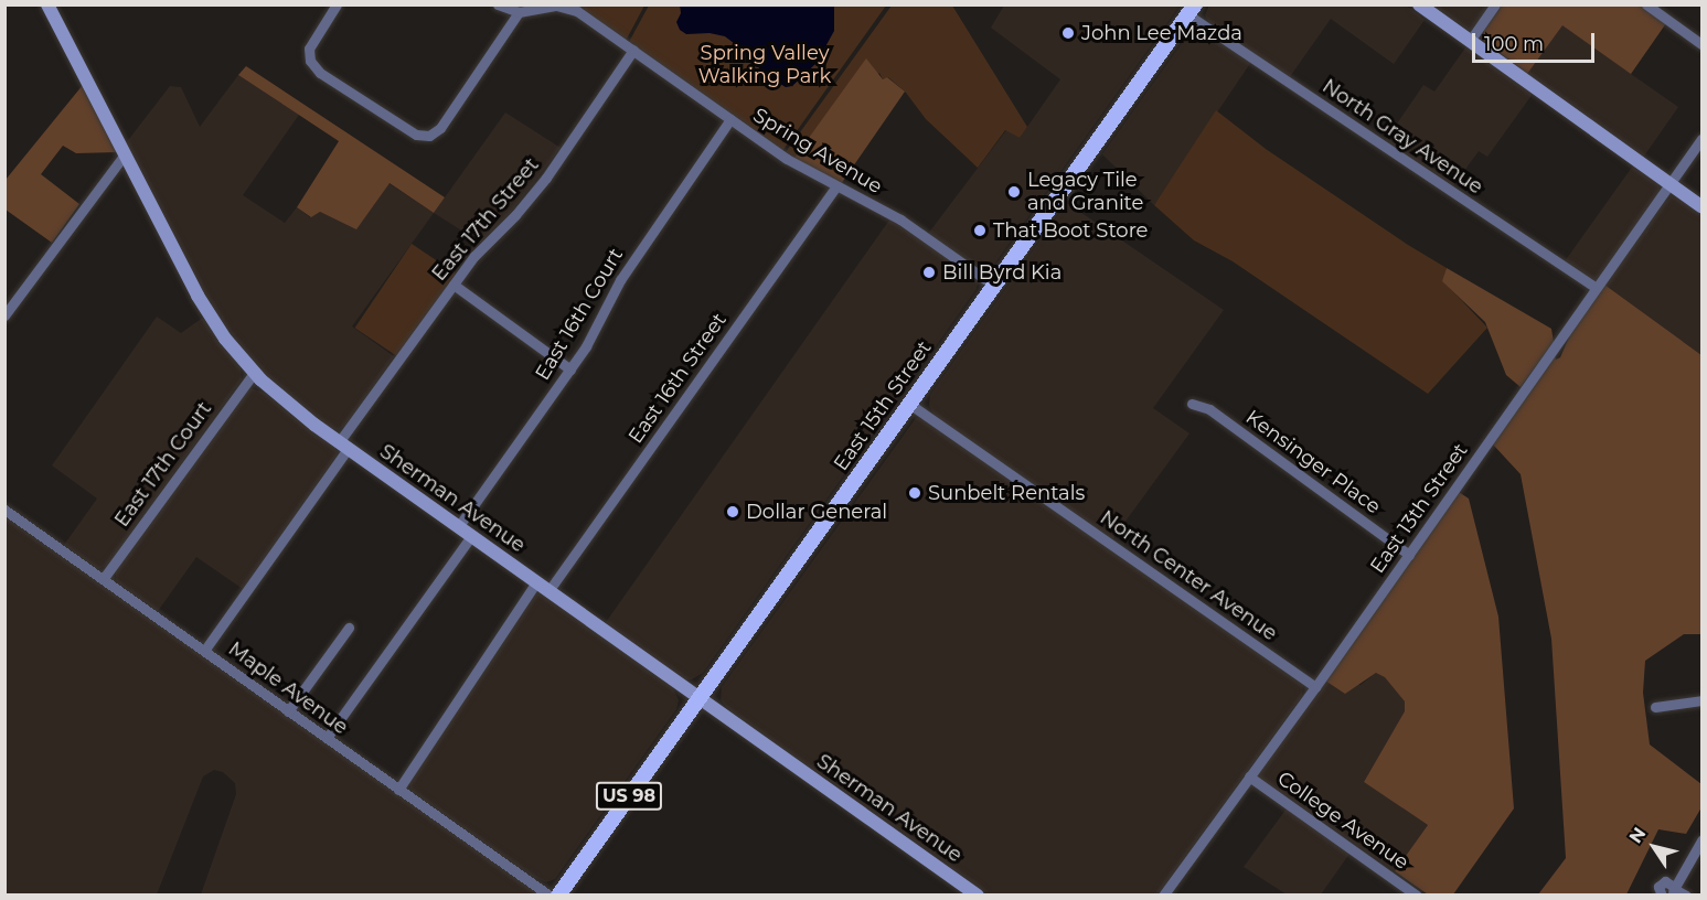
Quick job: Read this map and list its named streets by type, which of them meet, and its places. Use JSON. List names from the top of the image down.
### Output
{
  "streets": {
    "main road": ["East 15th Street", "US 98"],
    "street": [
      "North Gray Avenue",
      "Spring Avenue",
      "East 17th Street",
      "East 16th Court",
      "East 16th Street",
      "Kensinger Place",
      "East 17th Court",
      "Sherman Avenue",
      "East 13th Street",
      "North Center Avenue",
      "Maple Avenue",
      "College Avenue"
    ]
  },
  "crossings": [
    ["North Gray Avenue", "East 15th Street"],
    ["North Gray Avenue", "East 13th Street"],
    ["Spring Avenue", "East 17th Street"],
    ["Spring Avenue", "East 16th Court"],
    ["Spring Avenue", "East 16th Street"],
    ["Spring Avenue", "East 15th Street"],
    ["East 17th Street", "Sherman Avenue"],
    ["East 17th Street", "Maple Avenue"],
    ["East 16th Court", "Sherman Avenue"],
    ["East 16th Street", "Sherman Avenue"],
    ["East 15th Street", "Sherman Avenue"],
    ["East 15th Street", "North Center Avenue"],
    ["Kensinger Place", "East 13th Street"],
    ["East 17th Court", "Sherman Avenue"],
    ["East 17th Court", "Maple Avenue"],
    ["East 13th Street", "North Center Avenue"],
    ["East 13th Street", "College Avenue"]
  ],
  "parks": ["Spring Valley Walking Park"],
  "places": [
    "John Lee Mazda",
    "Legacy Tile and Granite",
    "That Boot Store",
    "Bill Byrd Kia",
    "Sunbelt Rentals",
    "Dollar General"
  ],
  "scale_bar": "100 m",
  "north": "top left"
}
